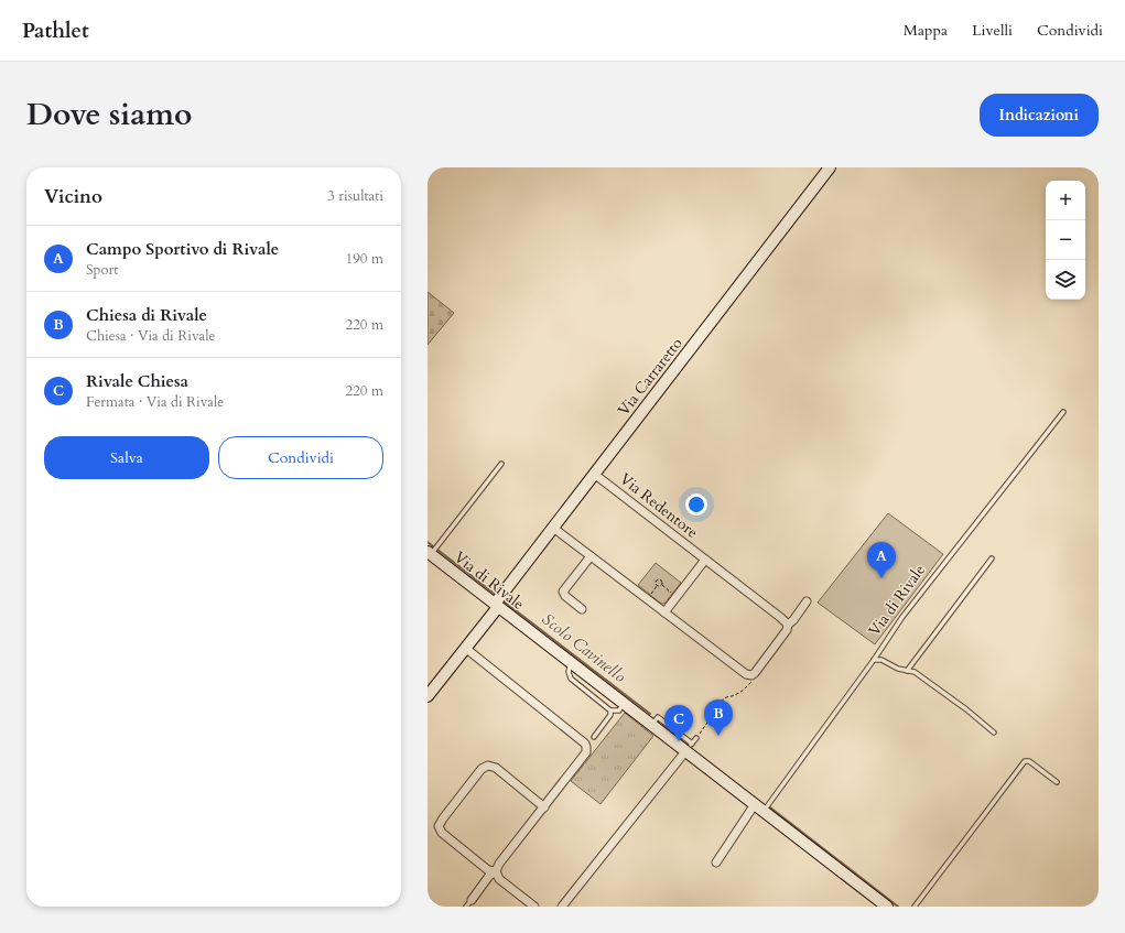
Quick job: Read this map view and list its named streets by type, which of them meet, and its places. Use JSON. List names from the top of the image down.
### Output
{
  "streets": {
    "street": ["Via Carraretto", "Via Redentore", "Via di Rivale"]
  },
  "crossings": [
    ["Via Carraretto", "Via Redentore"],
    ["Via Carraretto", "Via di Rivale"]
  ],
  "water": ["Scolo Cavinello"],
  "page": {
    "header": "Pathlet",
    "nav": ["Mappa", "Livelli", "Condividi"],
    "title": "Dove siamo",
    "buttons": [
      "Indicazioni",
      ["Salva", "Condividi"]
    ],
    "heading": ["Vicino", "3 risultati"],
    "map_buttons": ["+", "−"],
    "list": [
      {
        "mark": "A",
        "name": "Campo Sportivo di Rivale",
        "note": "Sport",
        "value": "190 m"
      },
      {
        "mark": "B",
        "name": "Chiesa di Rivale",
        "note": "Chiesa · Via di Rivale",
        "value": "220 m"
      },
      {
        "mark": "C",
        "name": "Rivale Chiesa",
        "note": "Fermata · Via di Rivale",
        "value": "220 m"
      }
    ],
    "pins": ["A", "B", "C"]
  }
}
